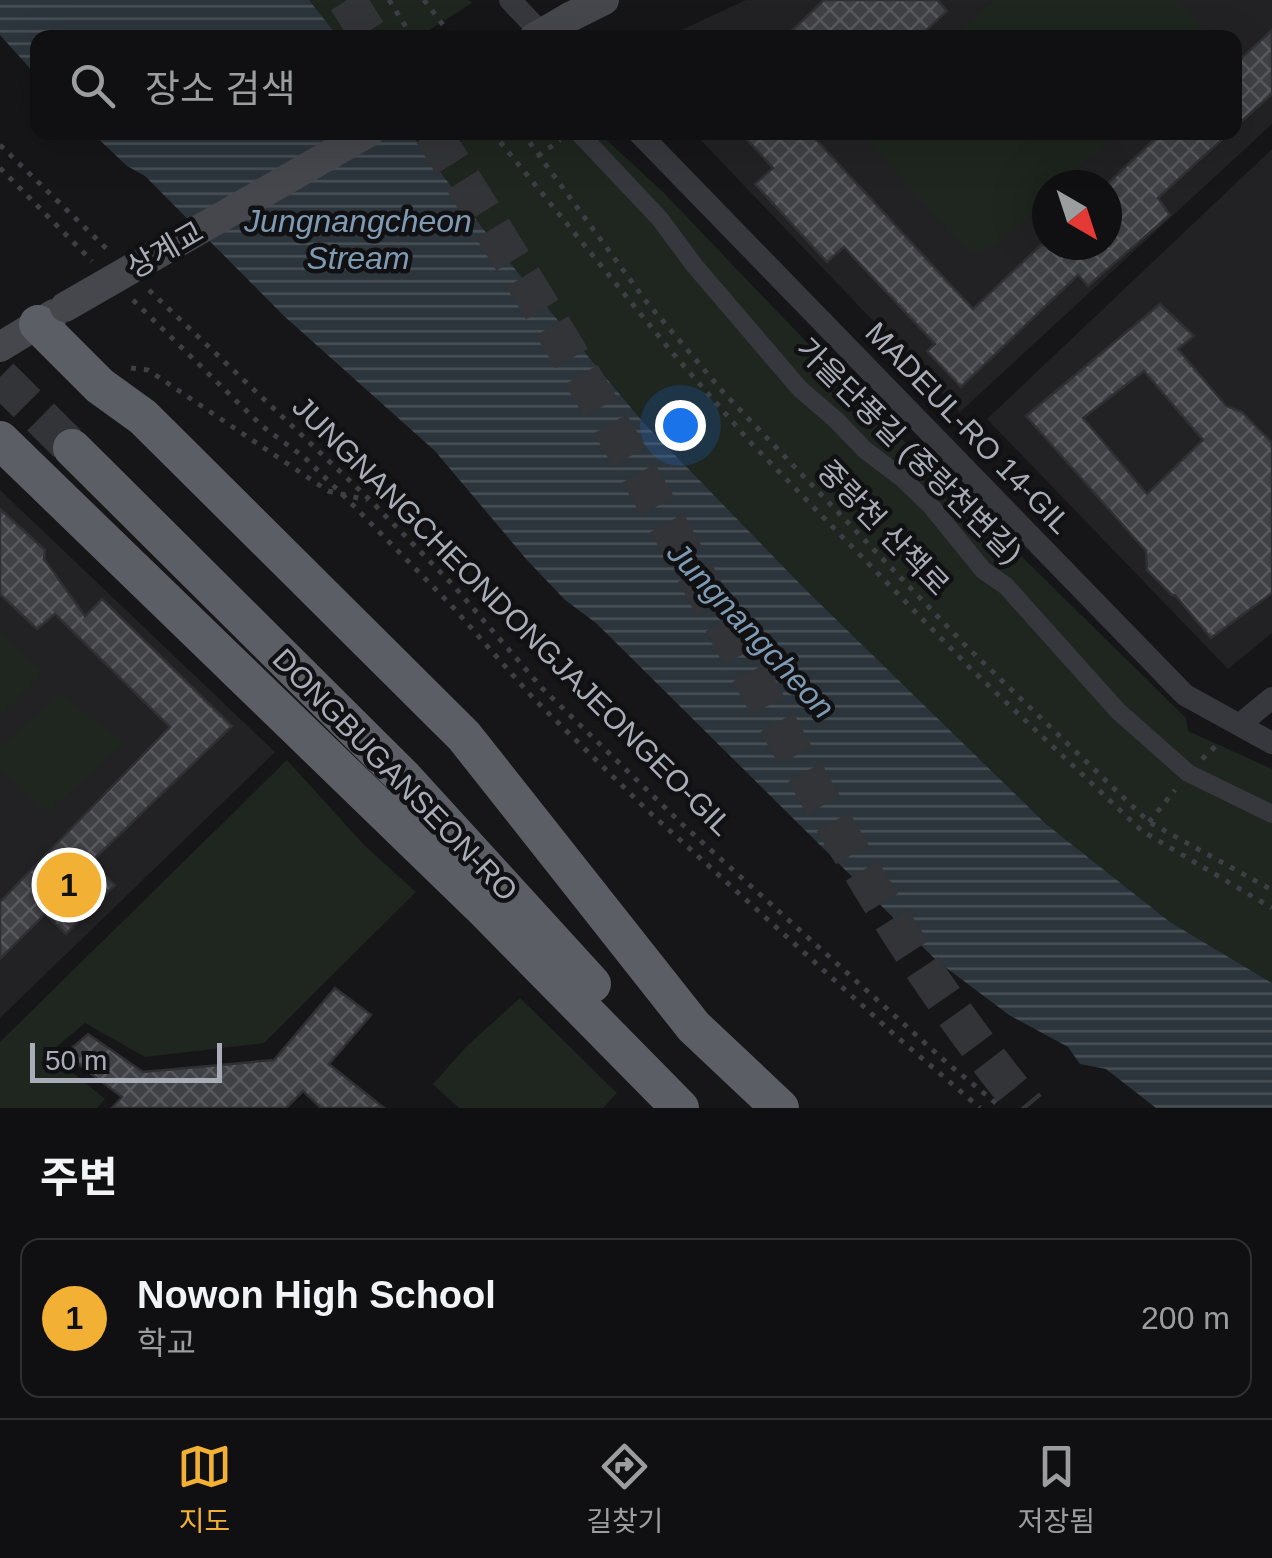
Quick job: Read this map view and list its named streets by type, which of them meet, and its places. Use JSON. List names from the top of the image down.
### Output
{
  "streets": {
    "highway": ["DONGBUGANSEON-RO"],
    "main road": ["상계교"],
    "street": ["MADEUL-RO 14-GIL", "가을단풍길 (중랑천변길)"],
    "path": ["중랑천 산책로", "JUNGNANGCHEONDONGJAJEONGEO-GIL"]
  },
  "water": ["Jungnangcheon Stream", "Jungnangcheon"],
  "scale_bar": "50 m",
  "north": "bottom right",
  "page": {
    "search": "장소 검색",
    "pins": "1",
    "scale": "50 m",
    "heading": "주변",
    "list": [
      {
        "mark": "1",
        "name": "Nowon High School",
        "note": "학교",
        "value": "200 m"
      }
    ],
    "nav": ["지도", "길찾기", "저장됨"]
  }
}
